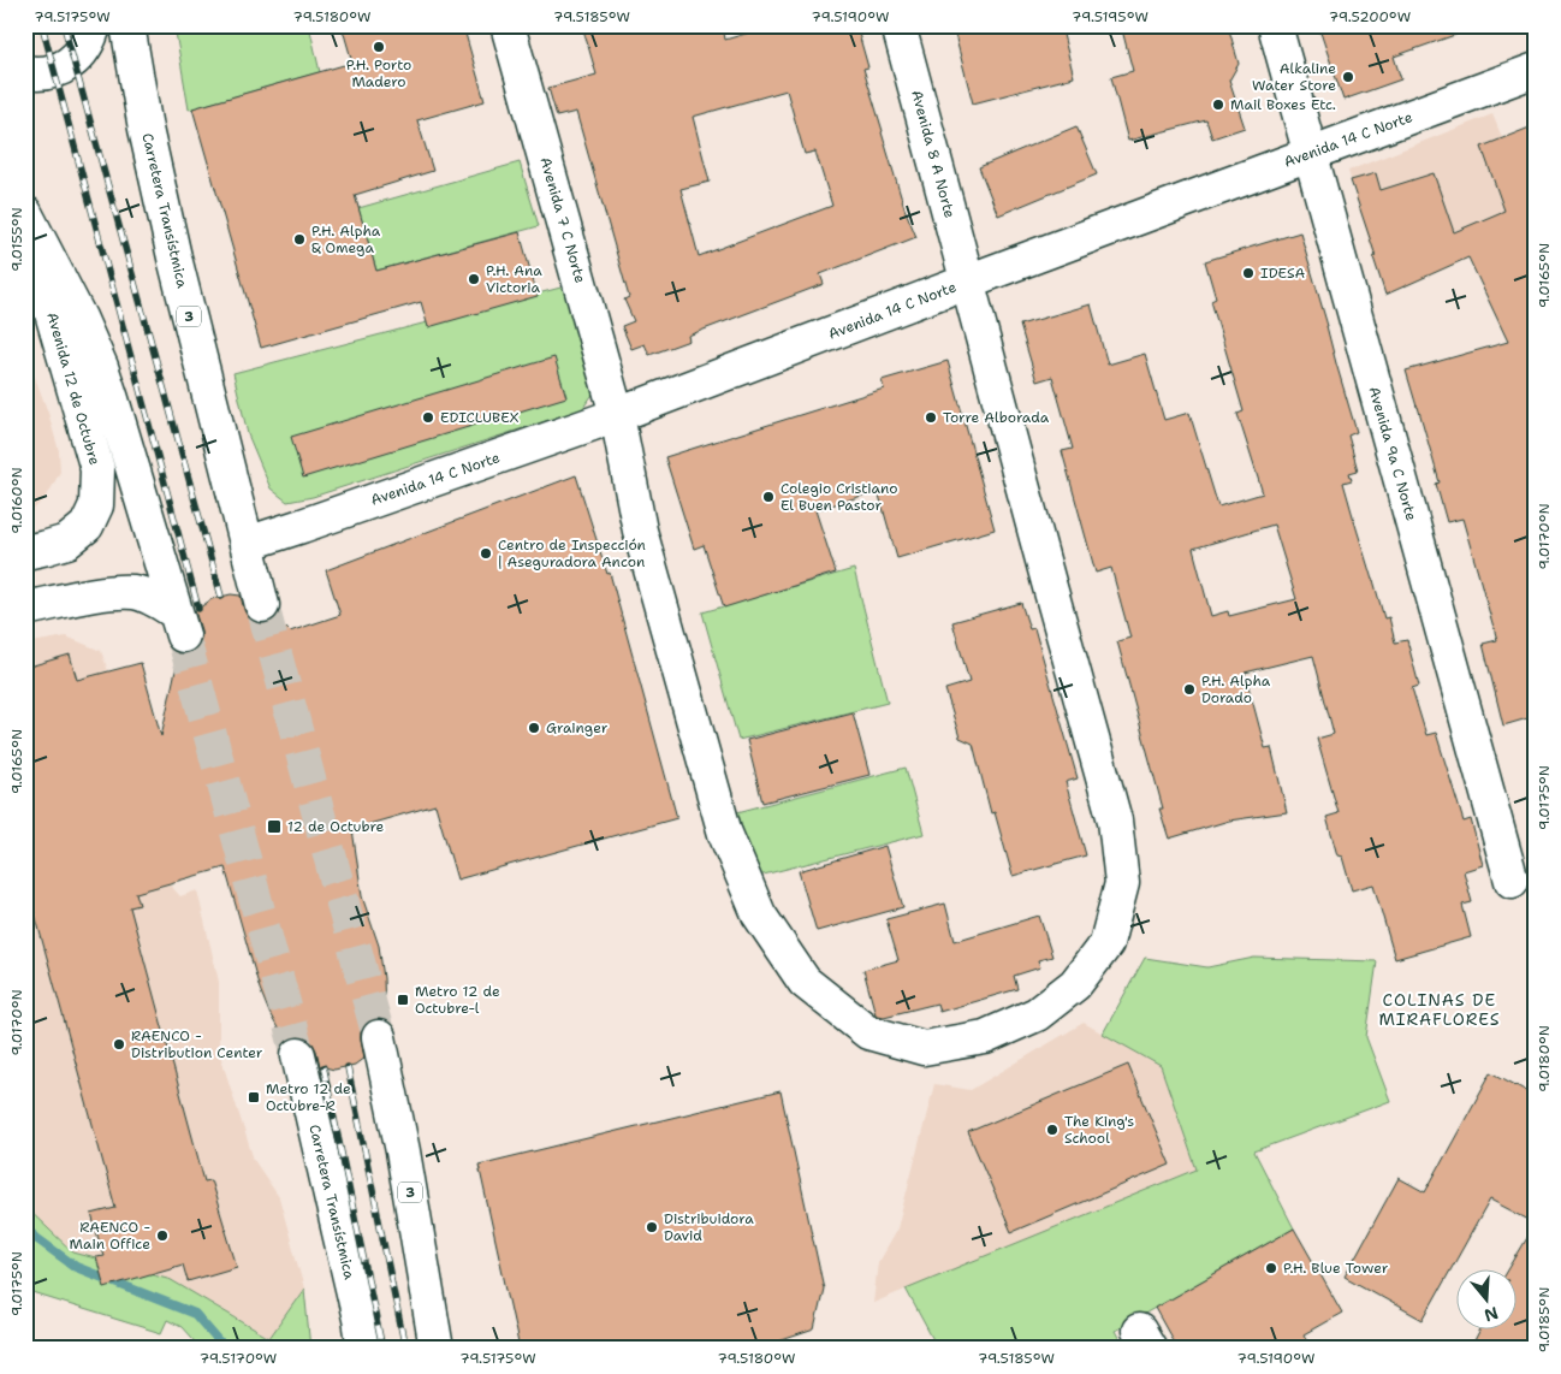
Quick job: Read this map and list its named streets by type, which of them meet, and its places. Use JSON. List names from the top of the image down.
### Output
{
  "streets": {
    "street": [
      "Avenida 14 C Norte",
      "Avenida 8 A Norte",
      "Carretera Transístmica",
      "Avenida 7 C Norte",
      "3",
      "Avenida 12 de Octubre",
      "Avenida 9a C Norte"
    ]
  },
  "crossings": [
    ["Avenida 14 C Norte", "Avenida 8 A Norte"],
    ["Avenida 14 C Norte", "Carretera Transístmica"],
    ["Avenida 14 C Norte", "Avenida 7 C Norte"],
    ["Avenida 14 C Norte", "Avenida 9a C Norte"],
    ["Avenida 8 A Norte", "Avenida 7 C Norte"]
  ],
  "districts": ["COLINAS DE MIRAFLORES"],
  "places": {
    "other": [
      "P.H. Porto Madero",
      "Alkaline Water Store",
      "Mail Boxes Etc.",
      "P.H. Alpha & Omega",
      "IDESA",
      "P.H. Ana Victoria",
      "EDICLUBEX",
      "Torre Alborada",
      "Colegio Cristiano El Buen Pastor",
      "Centro de Inspección | Aseguradora Ancon",
      "P.H. Alpha Dorado",
      "Grainger",
      "RAENCO - Distribution Center",
      "The King's School",
      "Distribuidora David",
      "RAENCO - Main Office",
      "P.H. Blue Tower"
    ],
    "transit": ["12 de Octubre", "Metro 12 de Octubre-l", "Metro 12 de Octubre-R"]
  },
  "north": "bottom",
  "coordinates": [
    "79.5175°W",
    "79.5180°W",
    "79.5185°W",
    "79.5190°W",
    "79.5195°W",
    "79.5200°W",
    "9.0155°N",
    "9.0165°N",
    "9.0160°N",
    "9.0170°N",
    "9.0175°N",
    "9.0180°N",
    "9.0185°N",
    "79.5170°W"
  ]
}
